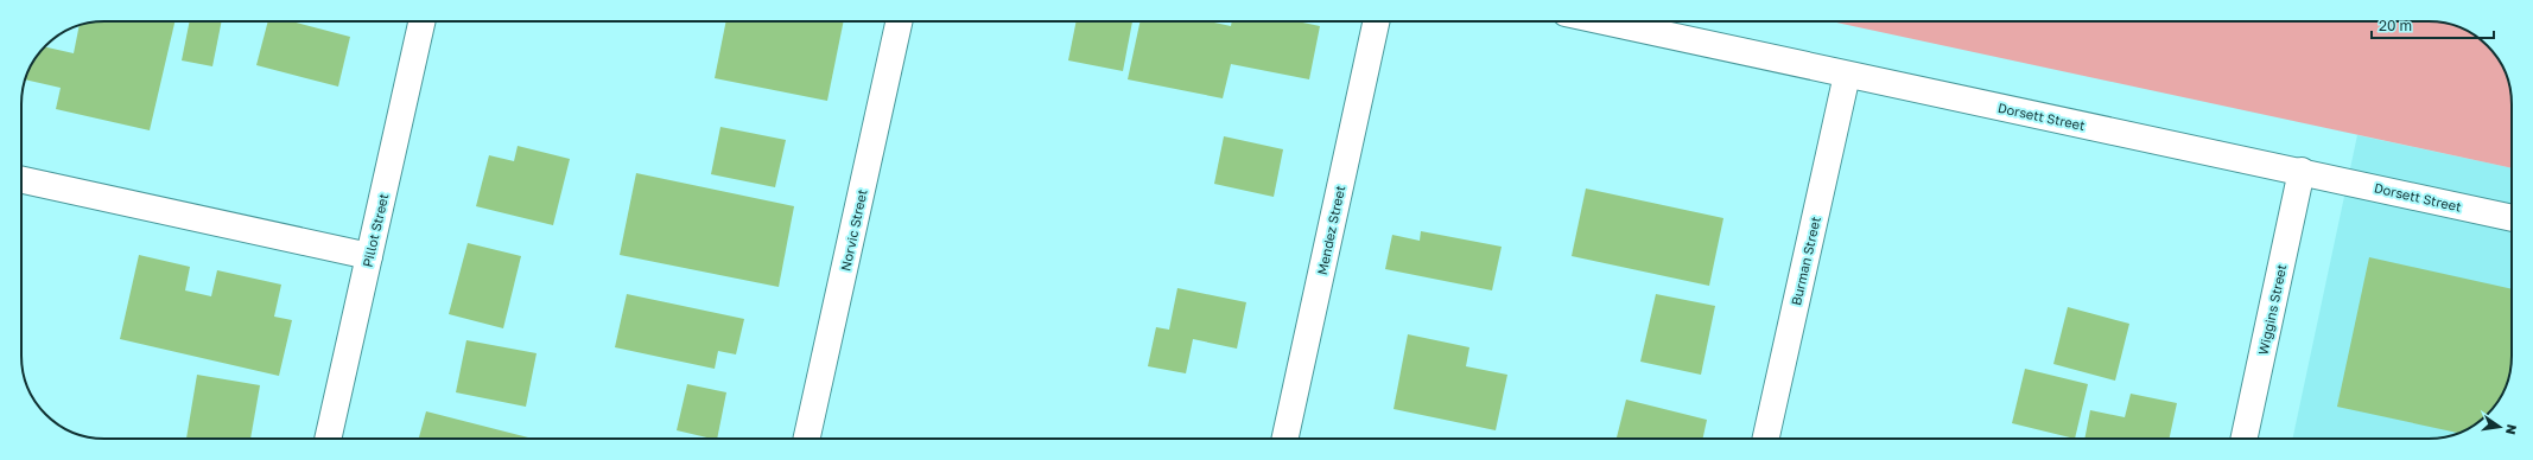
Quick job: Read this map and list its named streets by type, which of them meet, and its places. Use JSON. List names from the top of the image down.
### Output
{
  "streets": {
    "street": [
      "Dorsett Street",
      "Pillot Street",
      "Norvic Street",
      "Mendez Street",
      "Burman Street",
      "Wiggins Street"
    ]
  },
  "crossings": [
    ["Dorsett Street", "Burman Street"],
    ["Dorsett Street", "Wiggins Street"]
  ],
  "scale_bar": "20 m",
  "north": "right"
}
